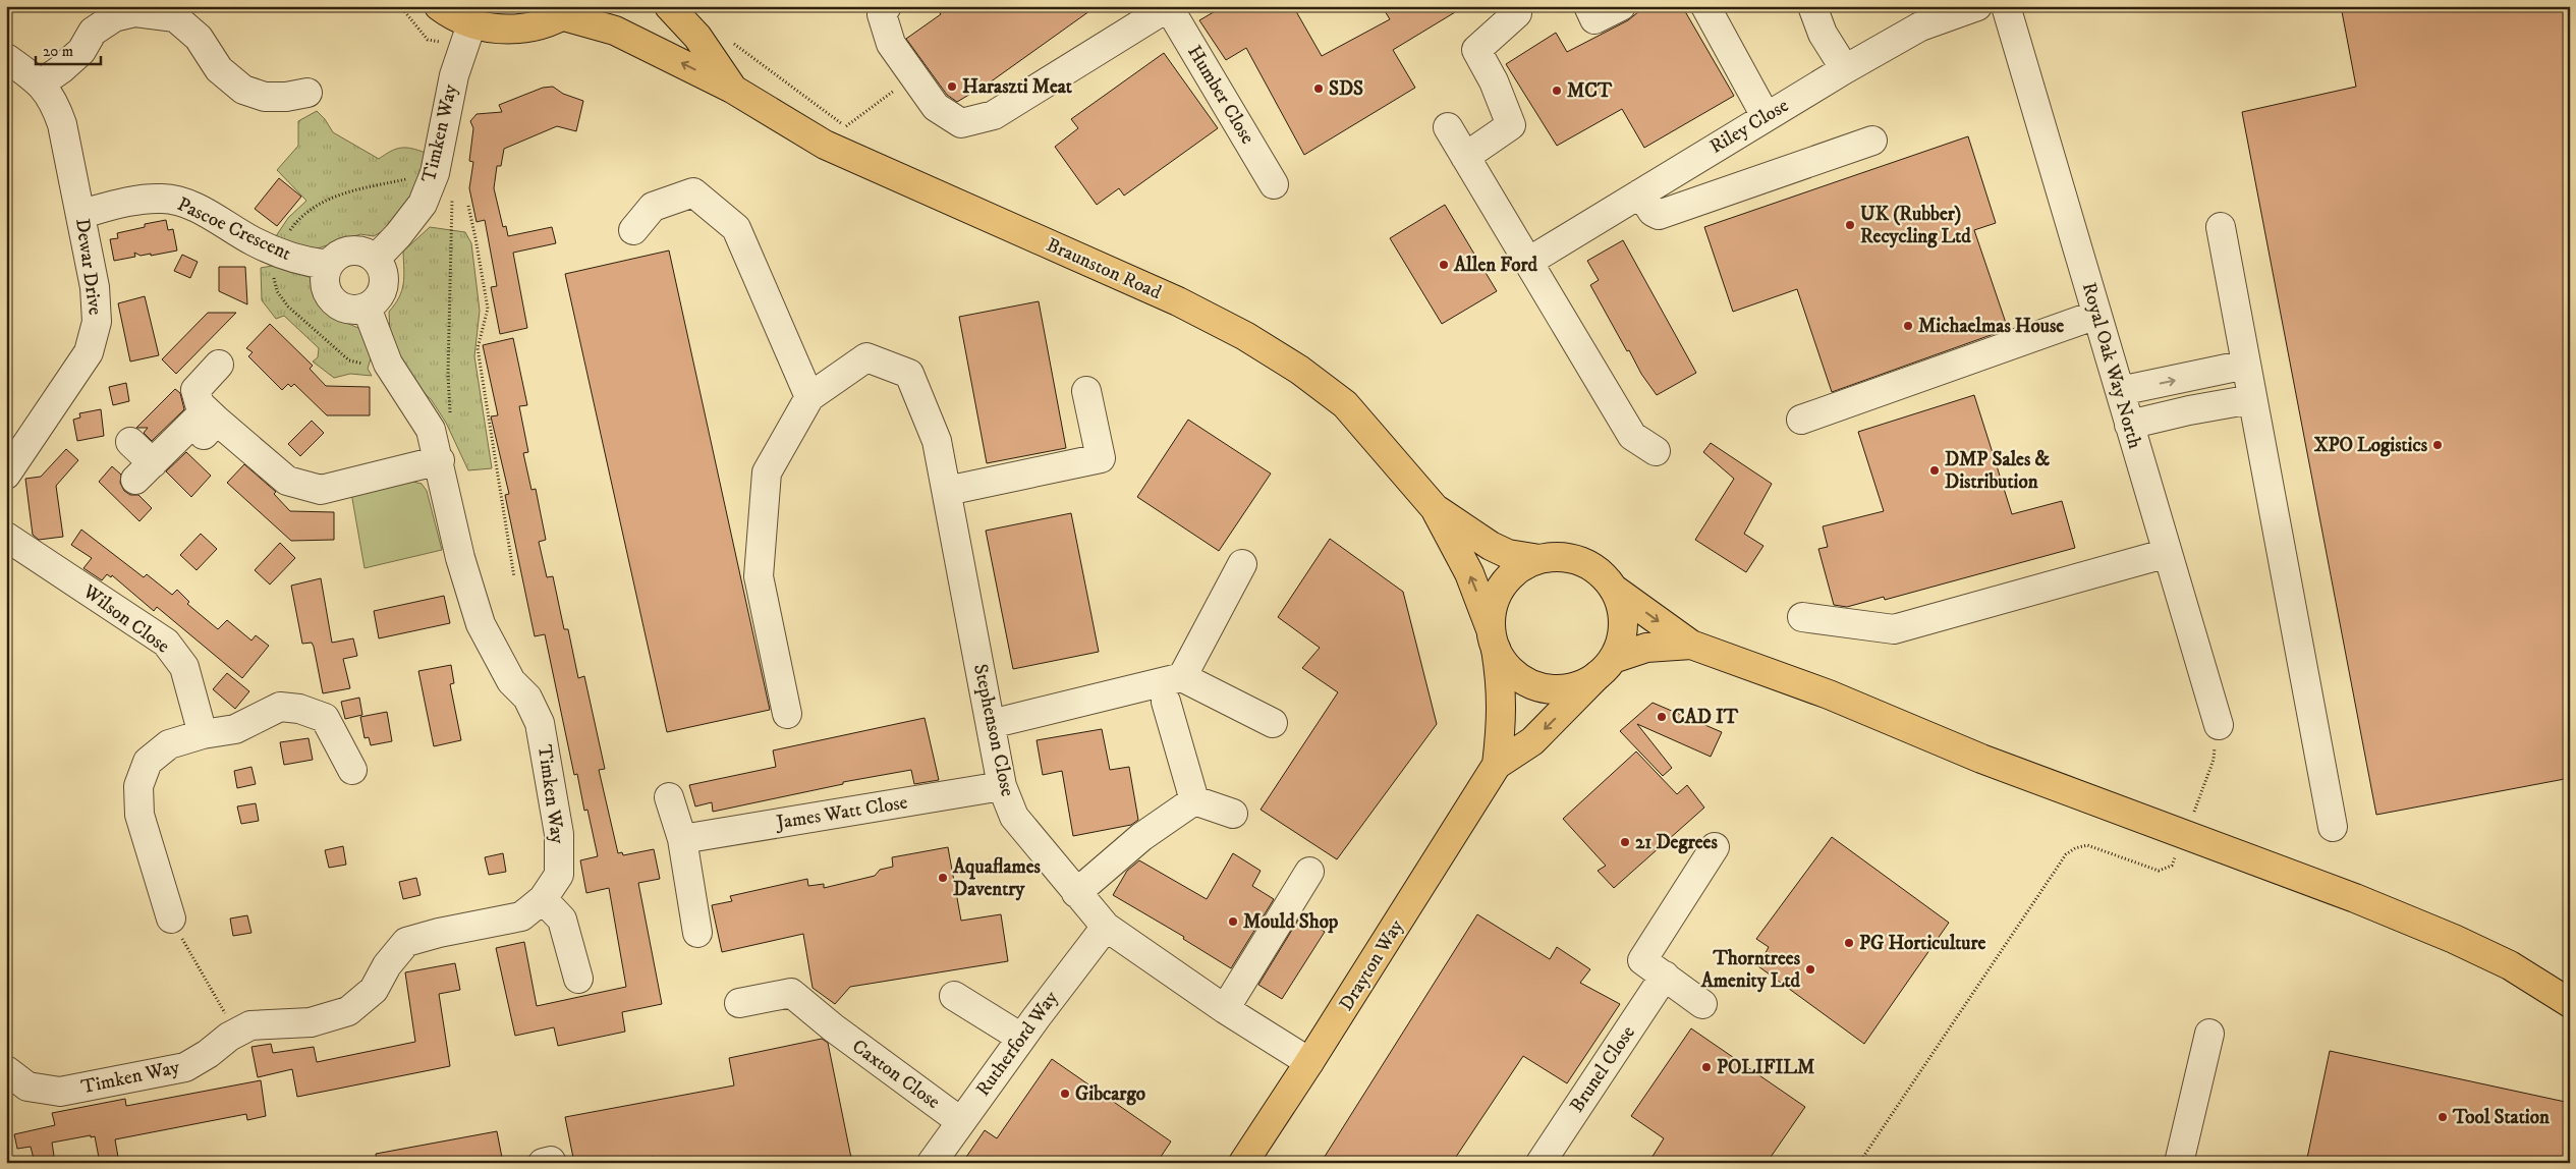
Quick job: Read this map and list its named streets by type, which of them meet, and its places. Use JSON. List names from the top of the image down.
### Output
{
  "streets": {
    "main road": ["Braunston Road", "Drayton Way"],
    "street": [
      "Humber Close",
      "Riley Close",
      "Timken Way",
      "Pascoe Crescent",
      "Dewar Drive",
      "Royal Oak Way North",
      "Wilson Close",
      "Stephenson Close",
      "James Watt Close",
      "Rutherford Way",
      "Brunel Close",
      "Caxton Close"
    ]
  },
  "crossings": [
    ["Timken Way", "Pascoe Crescent"],
    ["Pascoe Crescent", "Dewar Drive"],
    ["Braunston Road", "Drayton Way"],
    ["Stephenson Close", "James Watt Close"],
    ["Stephenson Close", "Drayton Way"],
    ["Stephenson Close", "Rutherford Way"],
    ["Rutherford Way", "Caxton Close"]
  ],
  "places": [
    "Haraszti Meat",
    "SDS",
    "MCT",
    "UK (Rubber) Recycling Ltd",
    "Allen Ford",
    "Michaelmas House",
    "XPO Logistics",
    "DMP Sales & Distribution",
    "CAD IT",
    "21 Degrees",
    "Aquaflames Daventry",
    "Mould Shop",
    "PG Horticulture",
    "Thorntrees Amenity Ltd",
    "POLIFILM",
    "Gibcargo",
    "Tool Station"
  ],
  "scale_bar": "20 m"
}
